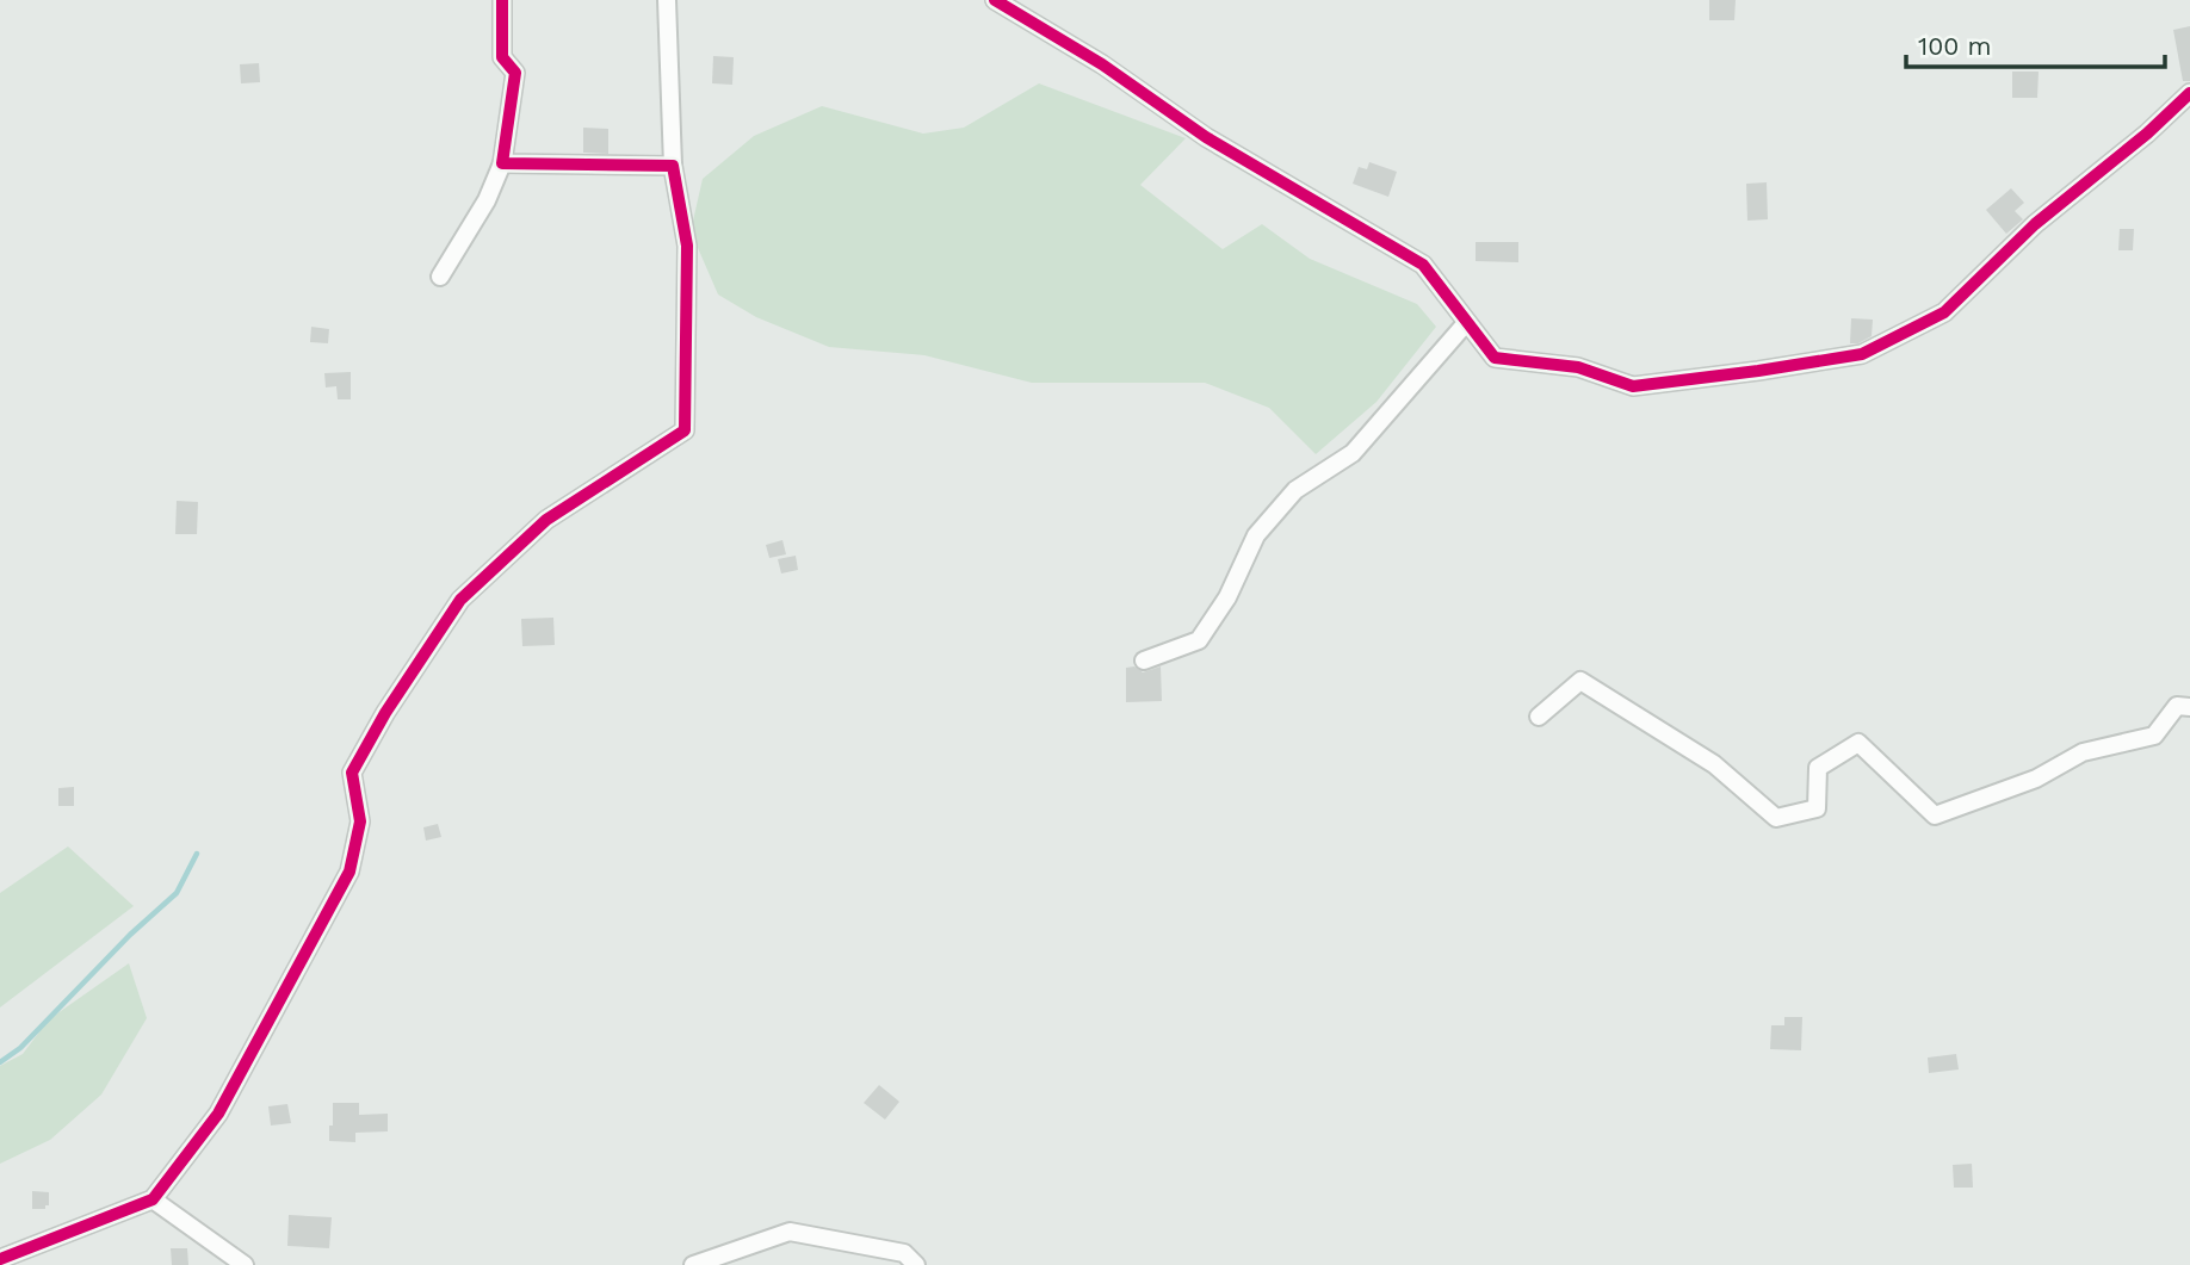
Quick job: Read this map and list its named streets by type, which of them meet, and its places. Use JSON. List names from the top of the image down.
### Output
{
  "scale_bar": "100 m"
}
